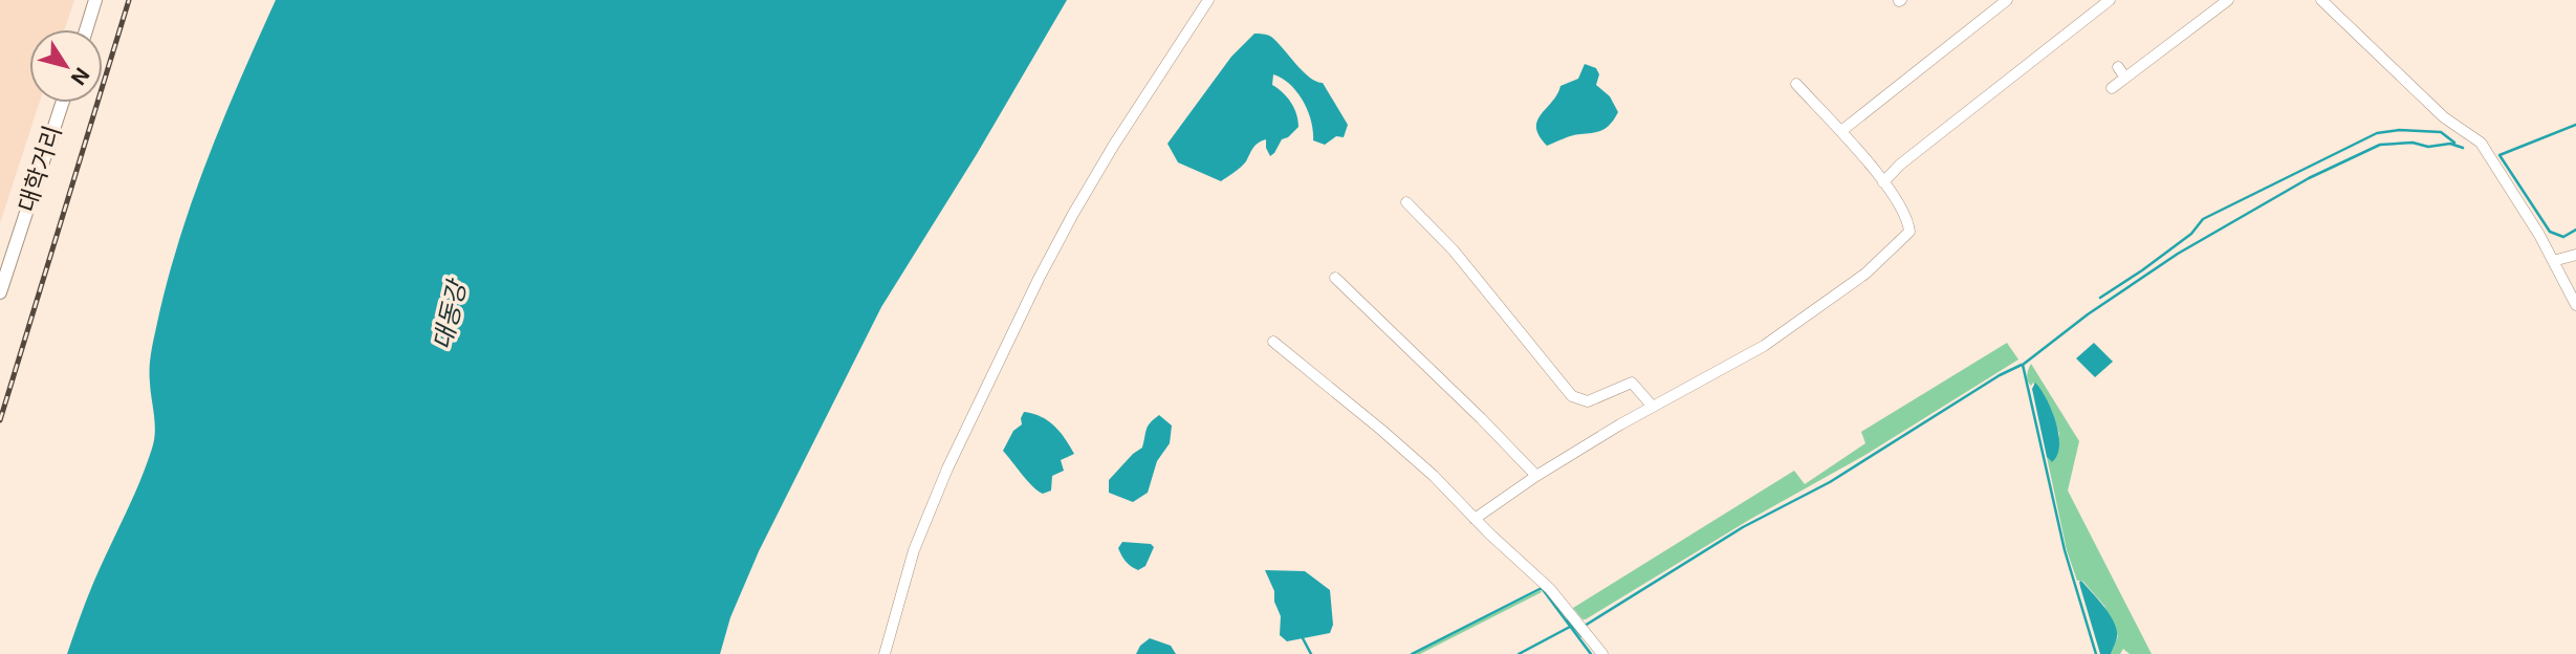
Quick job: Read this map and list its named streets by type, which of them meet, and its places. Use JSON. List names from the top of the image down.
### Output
{
  "streets": {
    "main road": ["대학거리"]
  },
  "water": ["대동강"],
  "north": "bottom right"
}
